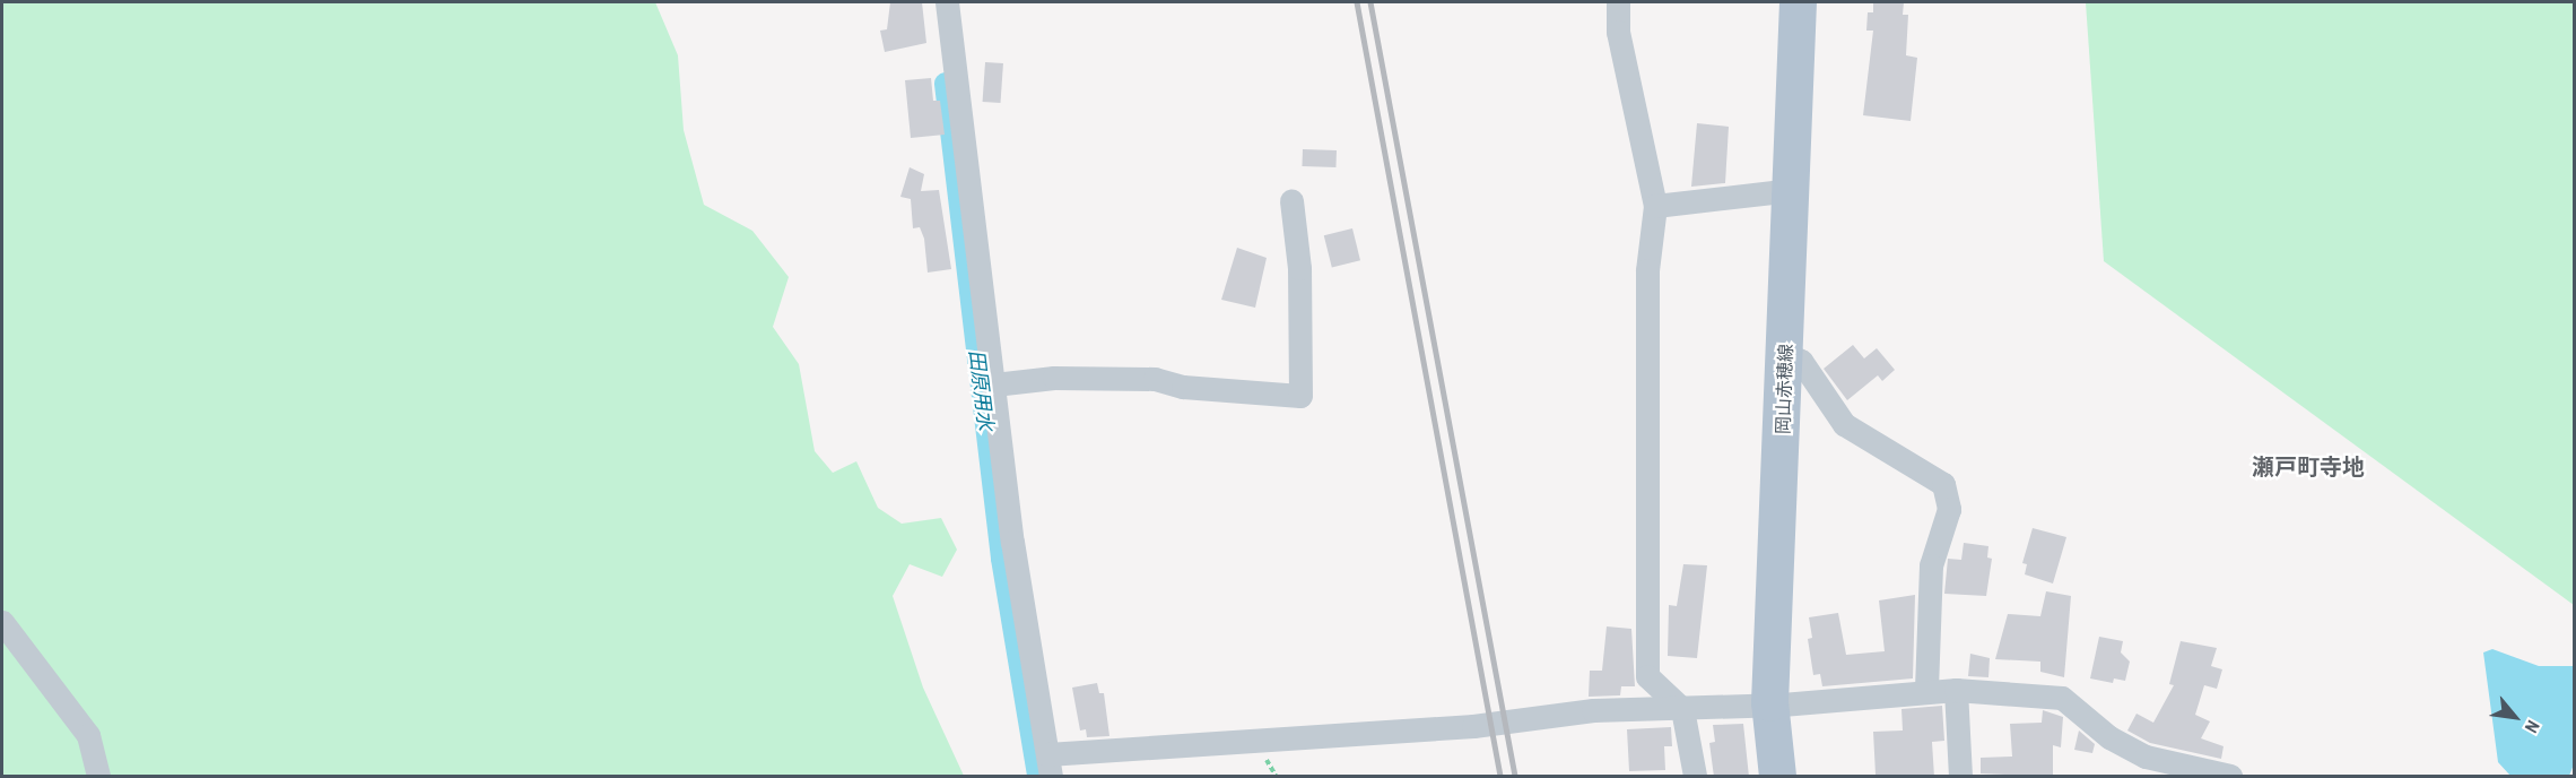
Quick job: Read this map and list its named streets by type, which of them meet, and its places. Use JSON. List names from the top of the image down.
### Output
{
  "streets": {
    "main road": ["岡山赤穂線"]
  },
  "districts": ["瀬戸町寺地"],
  "water": ["田原用水"],
  "north": "bottom right"
}
